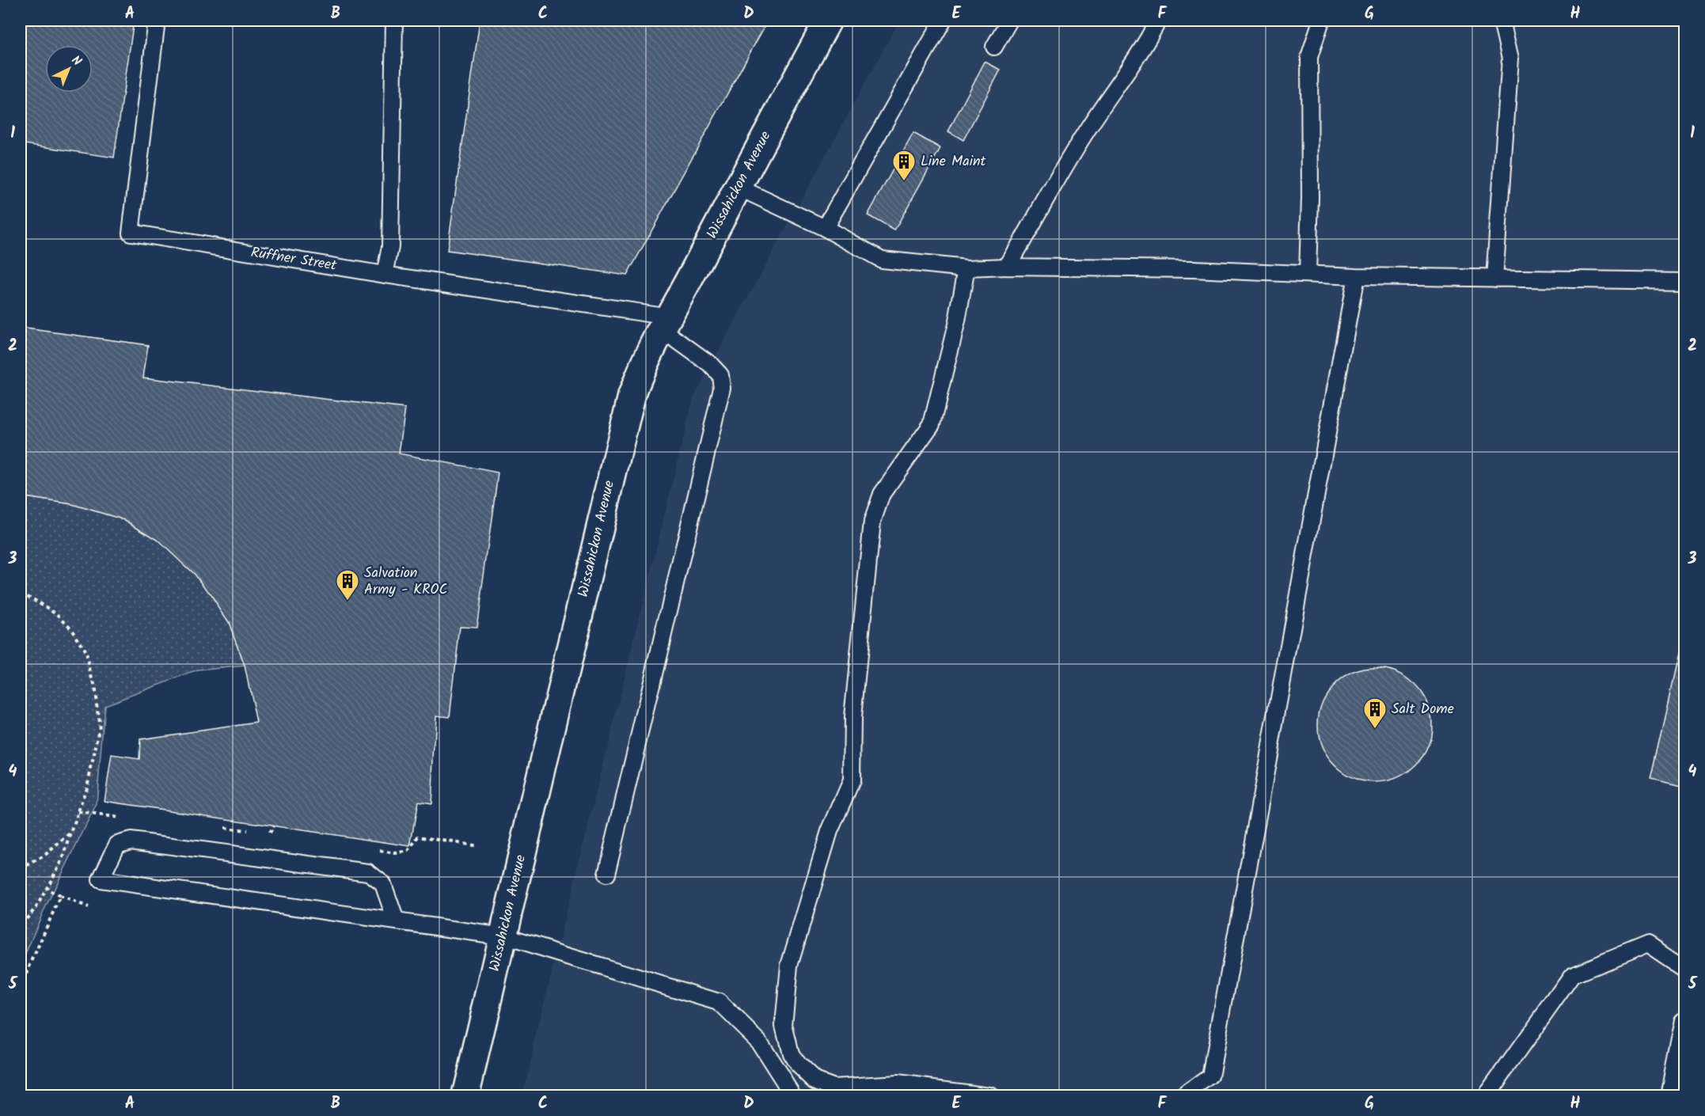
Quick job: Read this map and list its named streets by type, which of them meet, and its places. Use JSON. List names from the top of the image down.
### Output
{
  "streets": {
    "street": ["Wissahickon Avenue"],
    "lane": ["Ruffner Street"]
  },
  "crossings": [
    ["Wissahickon Avenue", "Ruffner Street"]
  ],
  "places": {
    "building": ["Line Maint", "Salvation Army - KROC", "Salt Dome"]
  },
  "north": "top right",
  "grid": {
    "columns": [
      "A",
      "B",
      "C",
      "D",
      "E",
      "F",
      "G",
      "H"
    ],
    "rows": [
      "1",
      "2",
      "3",
      "4",
      "5"
    ]
  }
}
